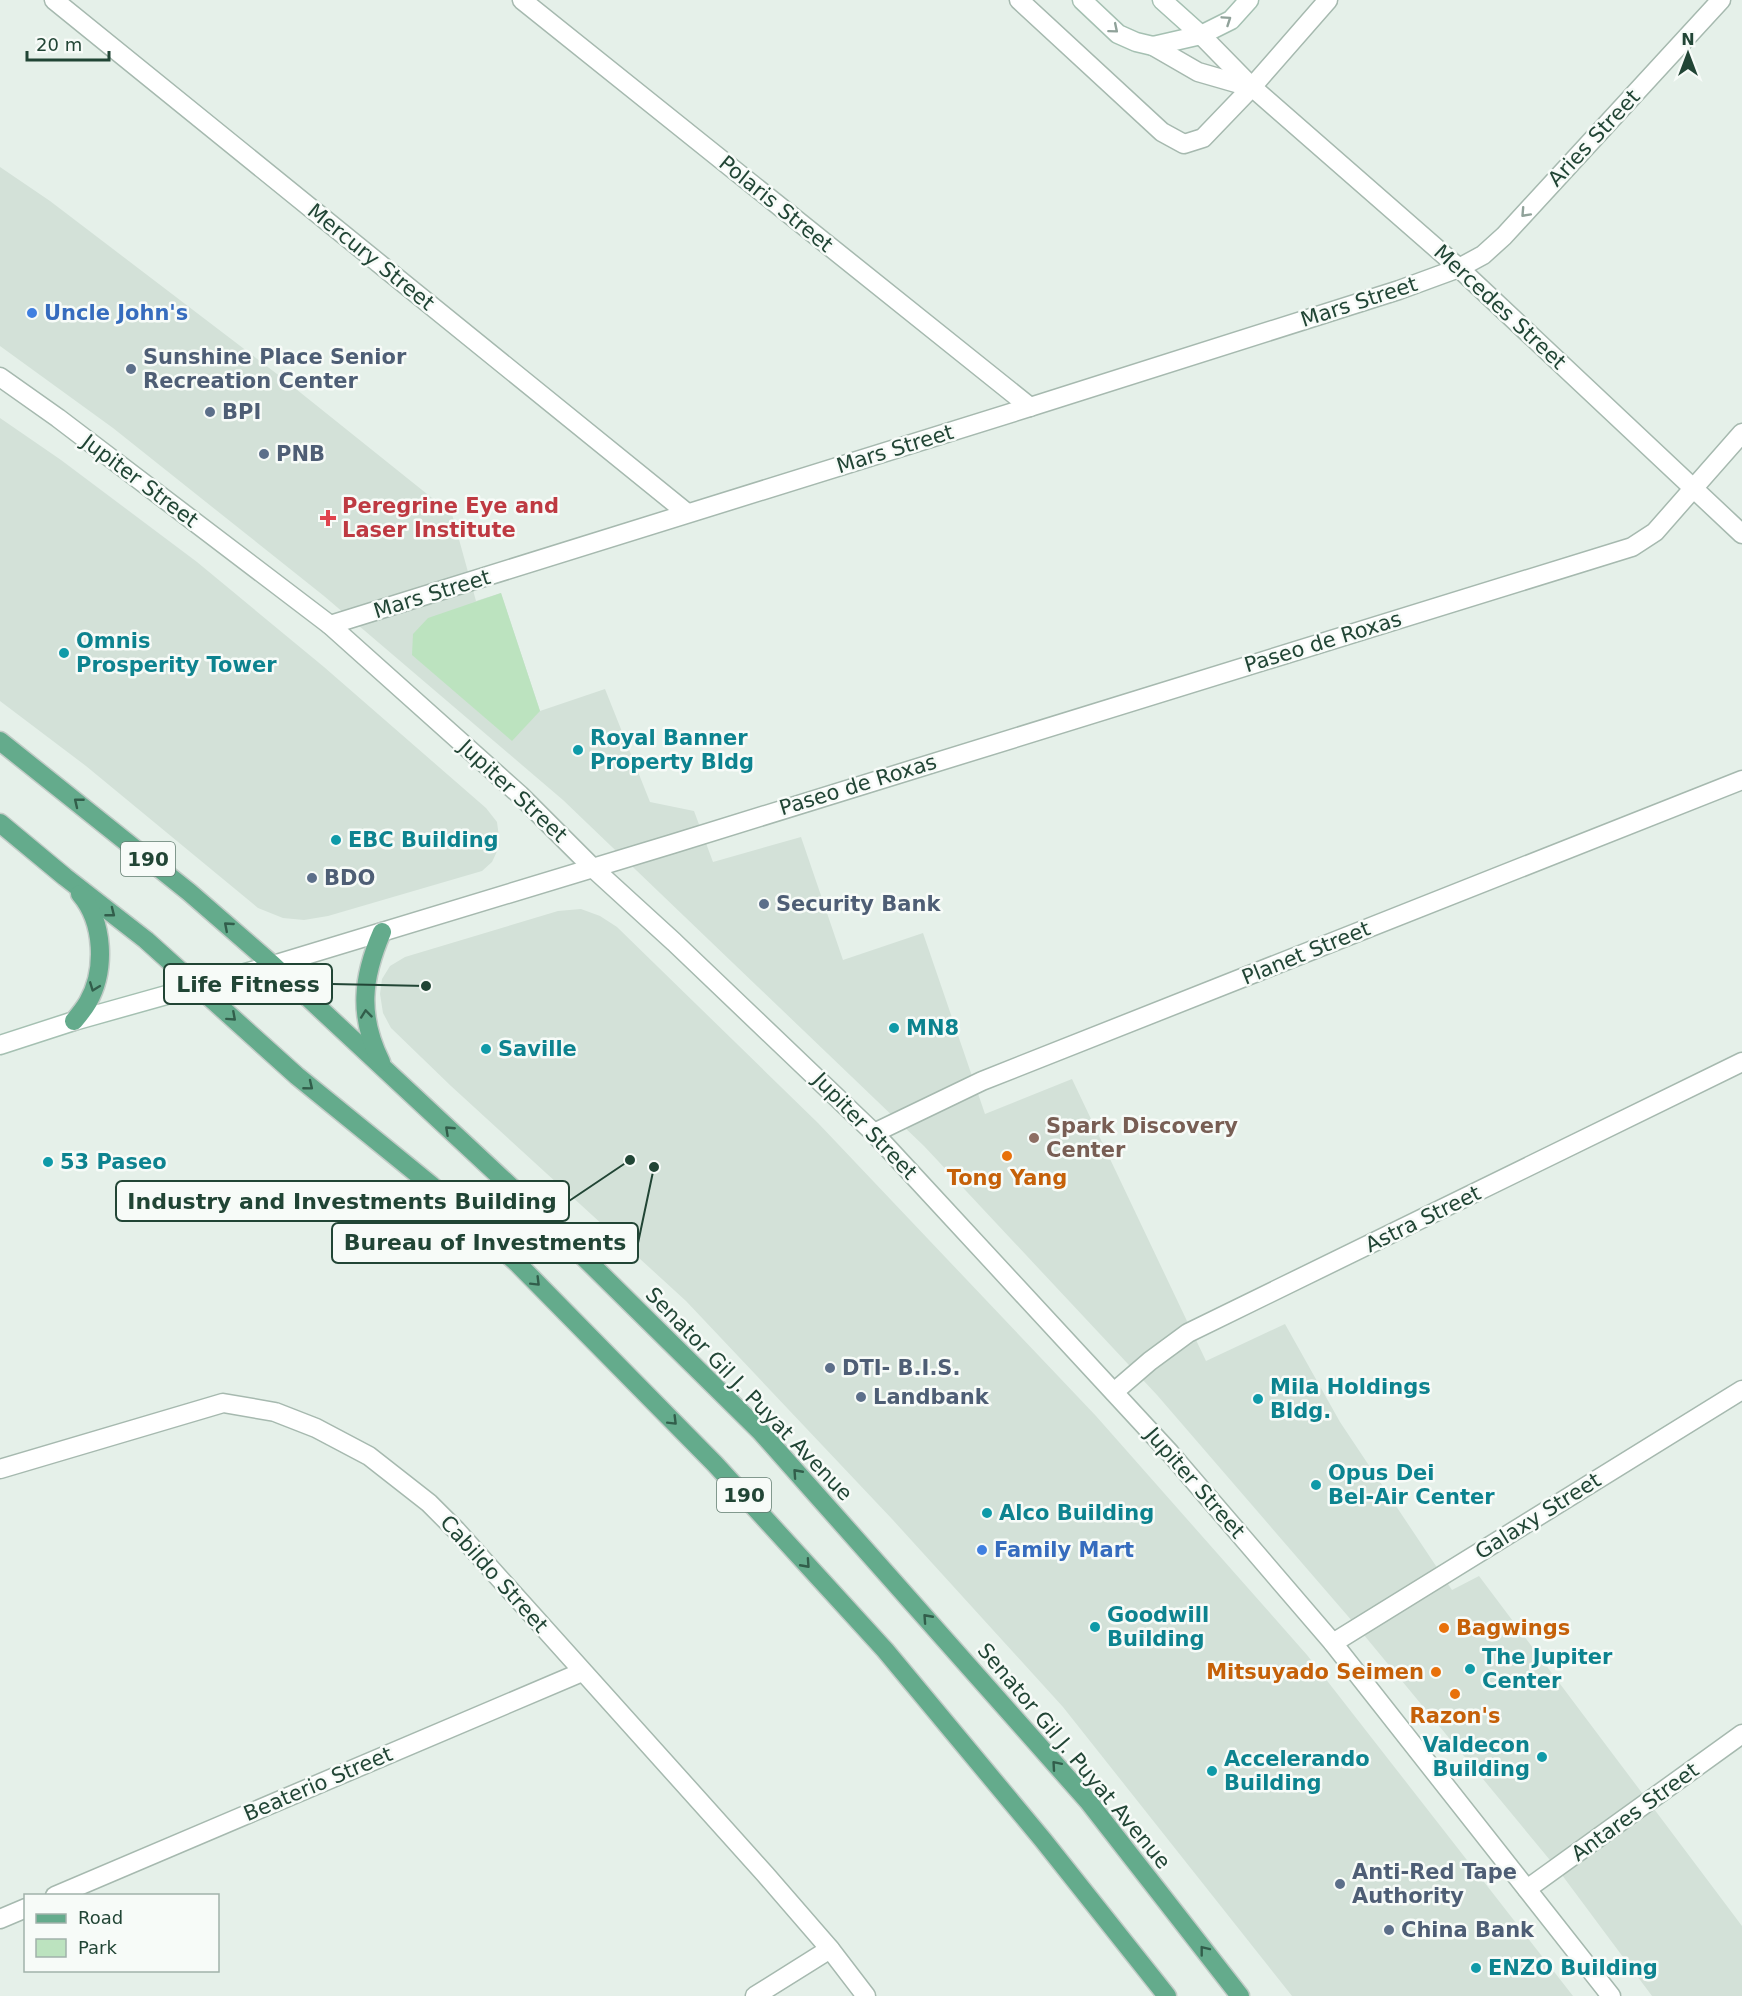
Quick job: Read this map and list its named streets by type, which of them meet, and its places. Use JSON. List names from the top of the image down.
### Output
{
  "streets": {
    "main road": ["190", "Senator Gil J. Puyat Avenue"],
    "street": [
      "Aries Street",
      "Polaris Street",
      "Mercury Street",
      "Mars Street",
      "Mercedes Street",
      "Jupiter Street",
      "Paseo de Roxas",
      "Planet Street",
      "Astra Street",
      "Galaxy Street",
      "Cabildo Street",
      "Beaterio Street",
      "Antares Street"
    ]
  },
  "crossings": [
    ["Aries Street", "Mars Street"],
    ["Aries Street", "Mercedes Street"],
    ["Polaris Street", "Mars Street"],
    ["Mercury Street", "Mars Street"],
    ["Mars Street", "Mercedes Street"],
    ["Mars Street", "Jupiter Street"],
    ["Mercedes Street", "Paseo de Roxas"],
    ["Jupiter Street", "Paseo de Roxas"],
    ["Jupiter Street", "Planet Street"],
    ["Jupiter Street", "Astra Street"],
    ["Jupiter Street", "Galaxy Street"],
    ["Jupiter Street", "Antares Street"],
    ["Paseo de Roxas", "190"],
    ["Paseo de Roxas", "Senator Gil J. Puyat Avenue"],
    ["Cabildo Street", "Beaterio Street"]
  ],
  "one_way": ["Aries Street"],
  "places": {
    "other": [
      "Uncle John's",
      "Sunshine Place Senior Recreation Center",
      "BPI",
      "PNB",
      "Omnis Prosperity Tower",
      "Royal Banner Property Bldg",
      "EBC Building",
      "BDO",
      "Security Bank",
      "Life Fitness",
      "MN8",
      "Saville",
      "Spark Discovery Center",
      "Tong Yang",
      "Industry and Investments Building",
      "53 Paseo",
      "Bureau of Investments",
      "DTI- B.I.S.",
      "Landbank",
      "Mila Holdings Bldg.",
      "Opus Dei Bel-Air Center",
      "Alco Building",
      "Family Mart",
      "Goodwill Building",
      "Bagwings",
      "The Jupiter Center",
      "Mitsuyado Seimen",
      "Razon's",
      "Valdecon Building",
      "Accelerando Building",
      "Anti-Red Tape Authority",
      "China Bank",
      "ENZO Building"
    ],
    "health": ["Peregrine Eye and Laser Institute"]
  },
  "legend": ["Road", "Park"],
  "scale_bar": "20 m",
  "north": "top"
}
